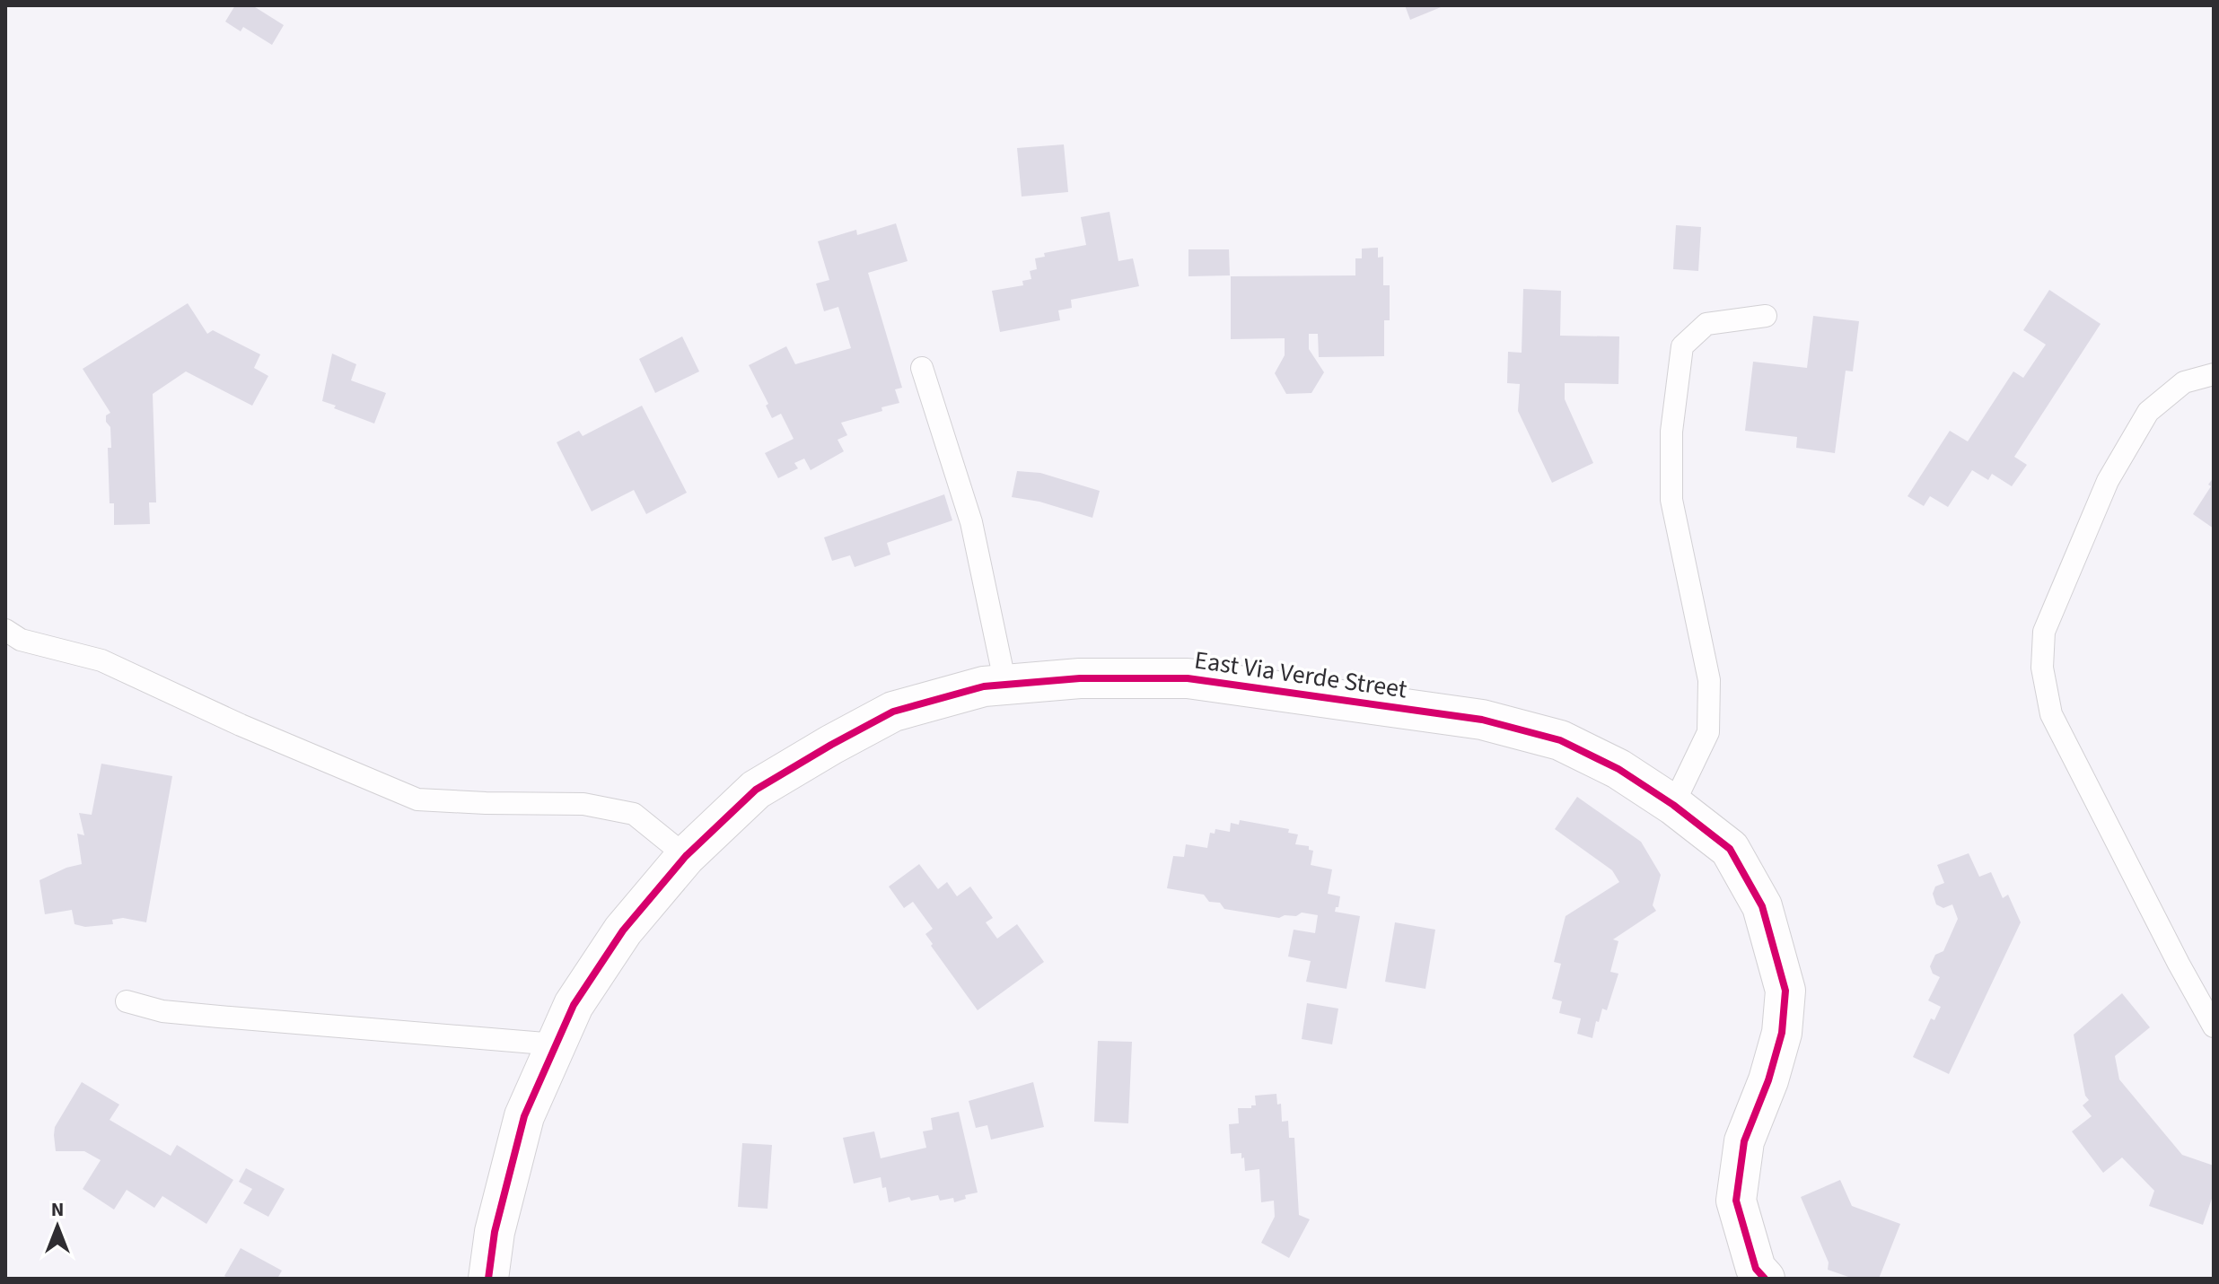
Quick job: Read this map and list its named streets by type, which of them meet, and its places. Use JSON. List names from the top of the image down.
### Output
{
  "streets": {
    "street": ["East Via Verde Street"]
  },
  "north": "top"
}
